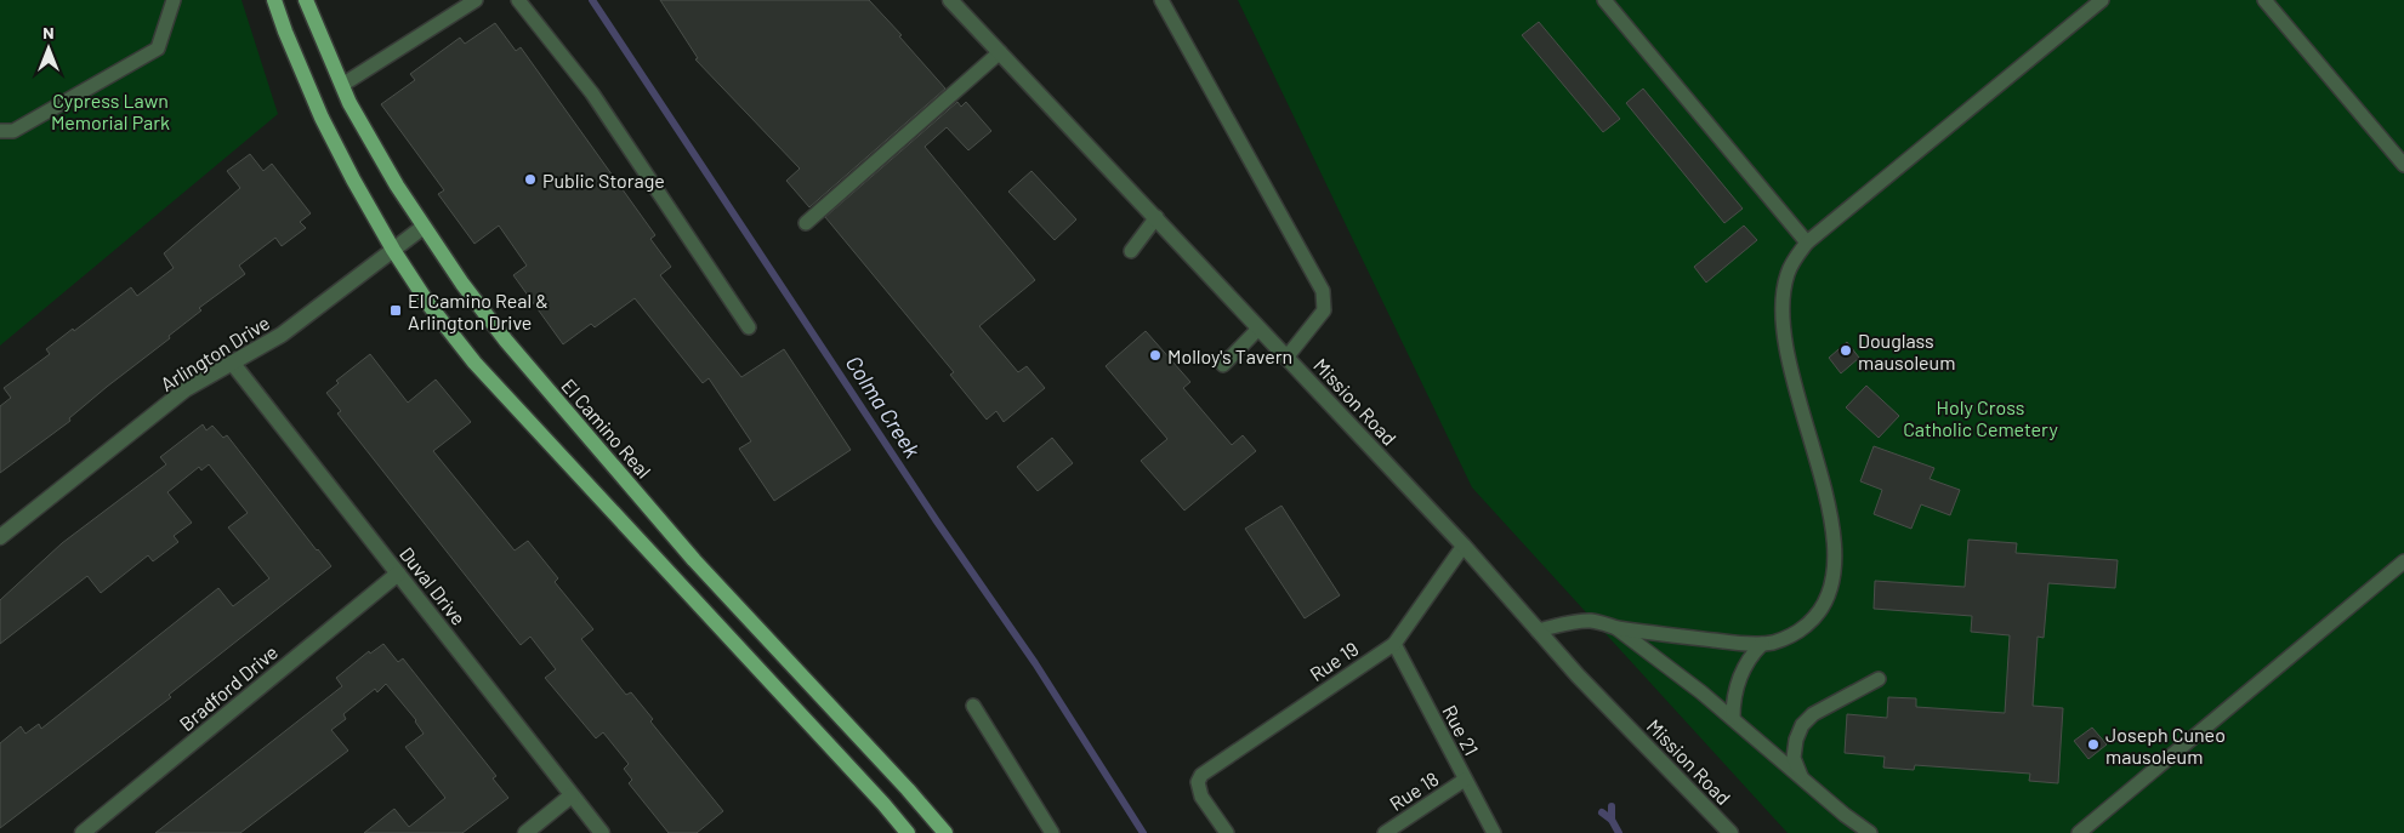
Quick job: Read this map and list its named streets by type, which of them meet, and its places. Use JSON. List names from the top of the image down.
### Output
{
  "streets": {
    "main road": ["El Camino Real"],
    "street": [
      "Arlington Drive",
      "Mission Road",
      "Duval Drive",
      "Bradford Drive"
    ],
    "lane": ["Rue 19", "Rue 21", "Rue 18"]
  },
  "crossings": [
    ["Arlington Drive", "El Camino Real"],
    ["Arlington Drive", "Duval Drive"],
    ["Mission Road", "Rue 19"],
    ["Duval Drive", "Bradford Drive"],
    ["Rue 19", "Rue 21"],
    ["Rue 21", "Rue 18"]
  ],
  "water": ["Colma Creek"],
  "parks": ["Cypress Lawn Memorial Park", "Holy Cross Catholic Cemetery"],
  "places": {
    "other": [
      "Public Storage",
      "Douglass mausoleum",
      "Molloy's Tavern",
      "Joseph Cuneo mausoleum"
    ],
    "transit": ["El Camino Real & Arlington Drive"]
  },
  "north": "top"
}
